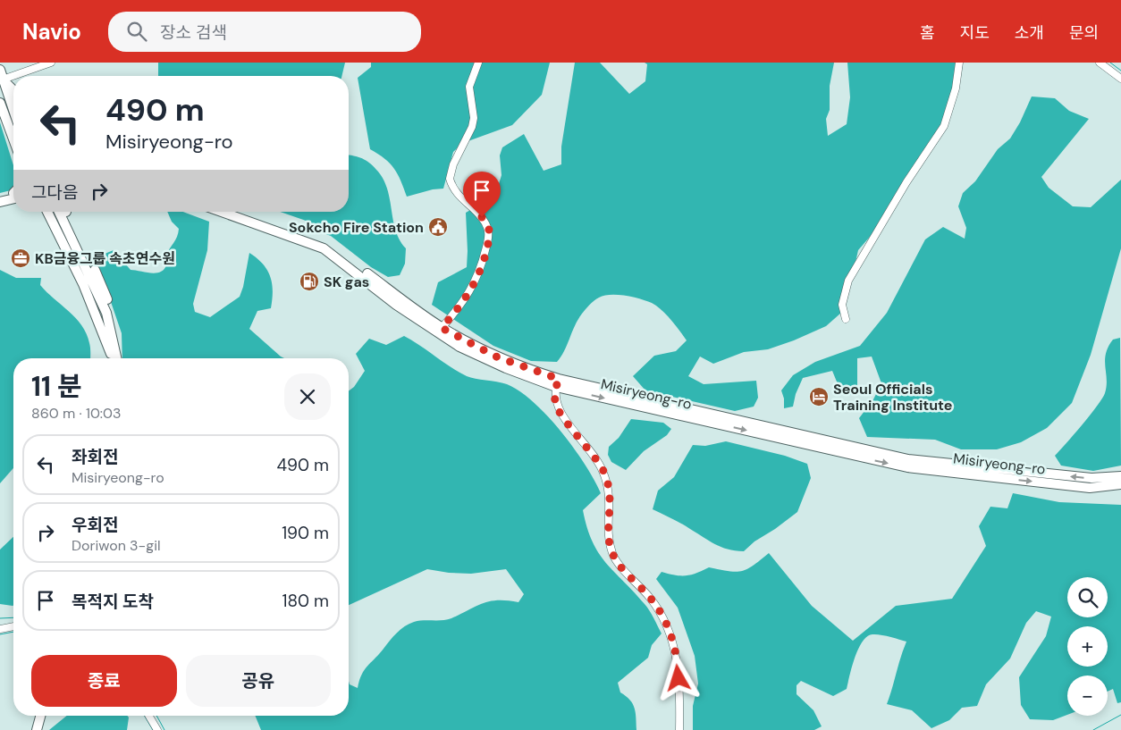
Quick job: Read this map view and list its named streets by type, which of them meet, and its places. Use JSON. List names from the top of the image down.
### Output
{
  "streets": {
    "main road": ["Misiryeong-ro"]
  },
  "places": {
    "public building": ["Sokcho Fire Station"],
    "office": ["KB금융그룹 속초연수원"],
    "fuel station": ["SK gas"],
    "hotel": ["Seoul Officials Training Institute"]
  },
  "page": {
    "header": "Navio",
    "search": "장소 검색",
    "nav": [
      "홈",
      "지도",
      "소개",
      "문의"
    ],
    "turn": ["490 m", "Misiryeong-ro"],
    "then": "그다음",
    "heading": ["11 분", "860 m · 10:03"],
    "list": [
      {
        "name": "좌회전",
        "note": "Misiryeong-ro",
        "value": "490 m"
      },
      {
        "name": "우회전",
        "note": "Doriwon 3-gil",
        "value": "190 m"
      },
      {
        "name": "목적지 도착",
        "value": "180 m"
      }
    ],
    "map_buttons": ["+", "−"],
    "buttons": ["종료", "공유"]
  }
}
